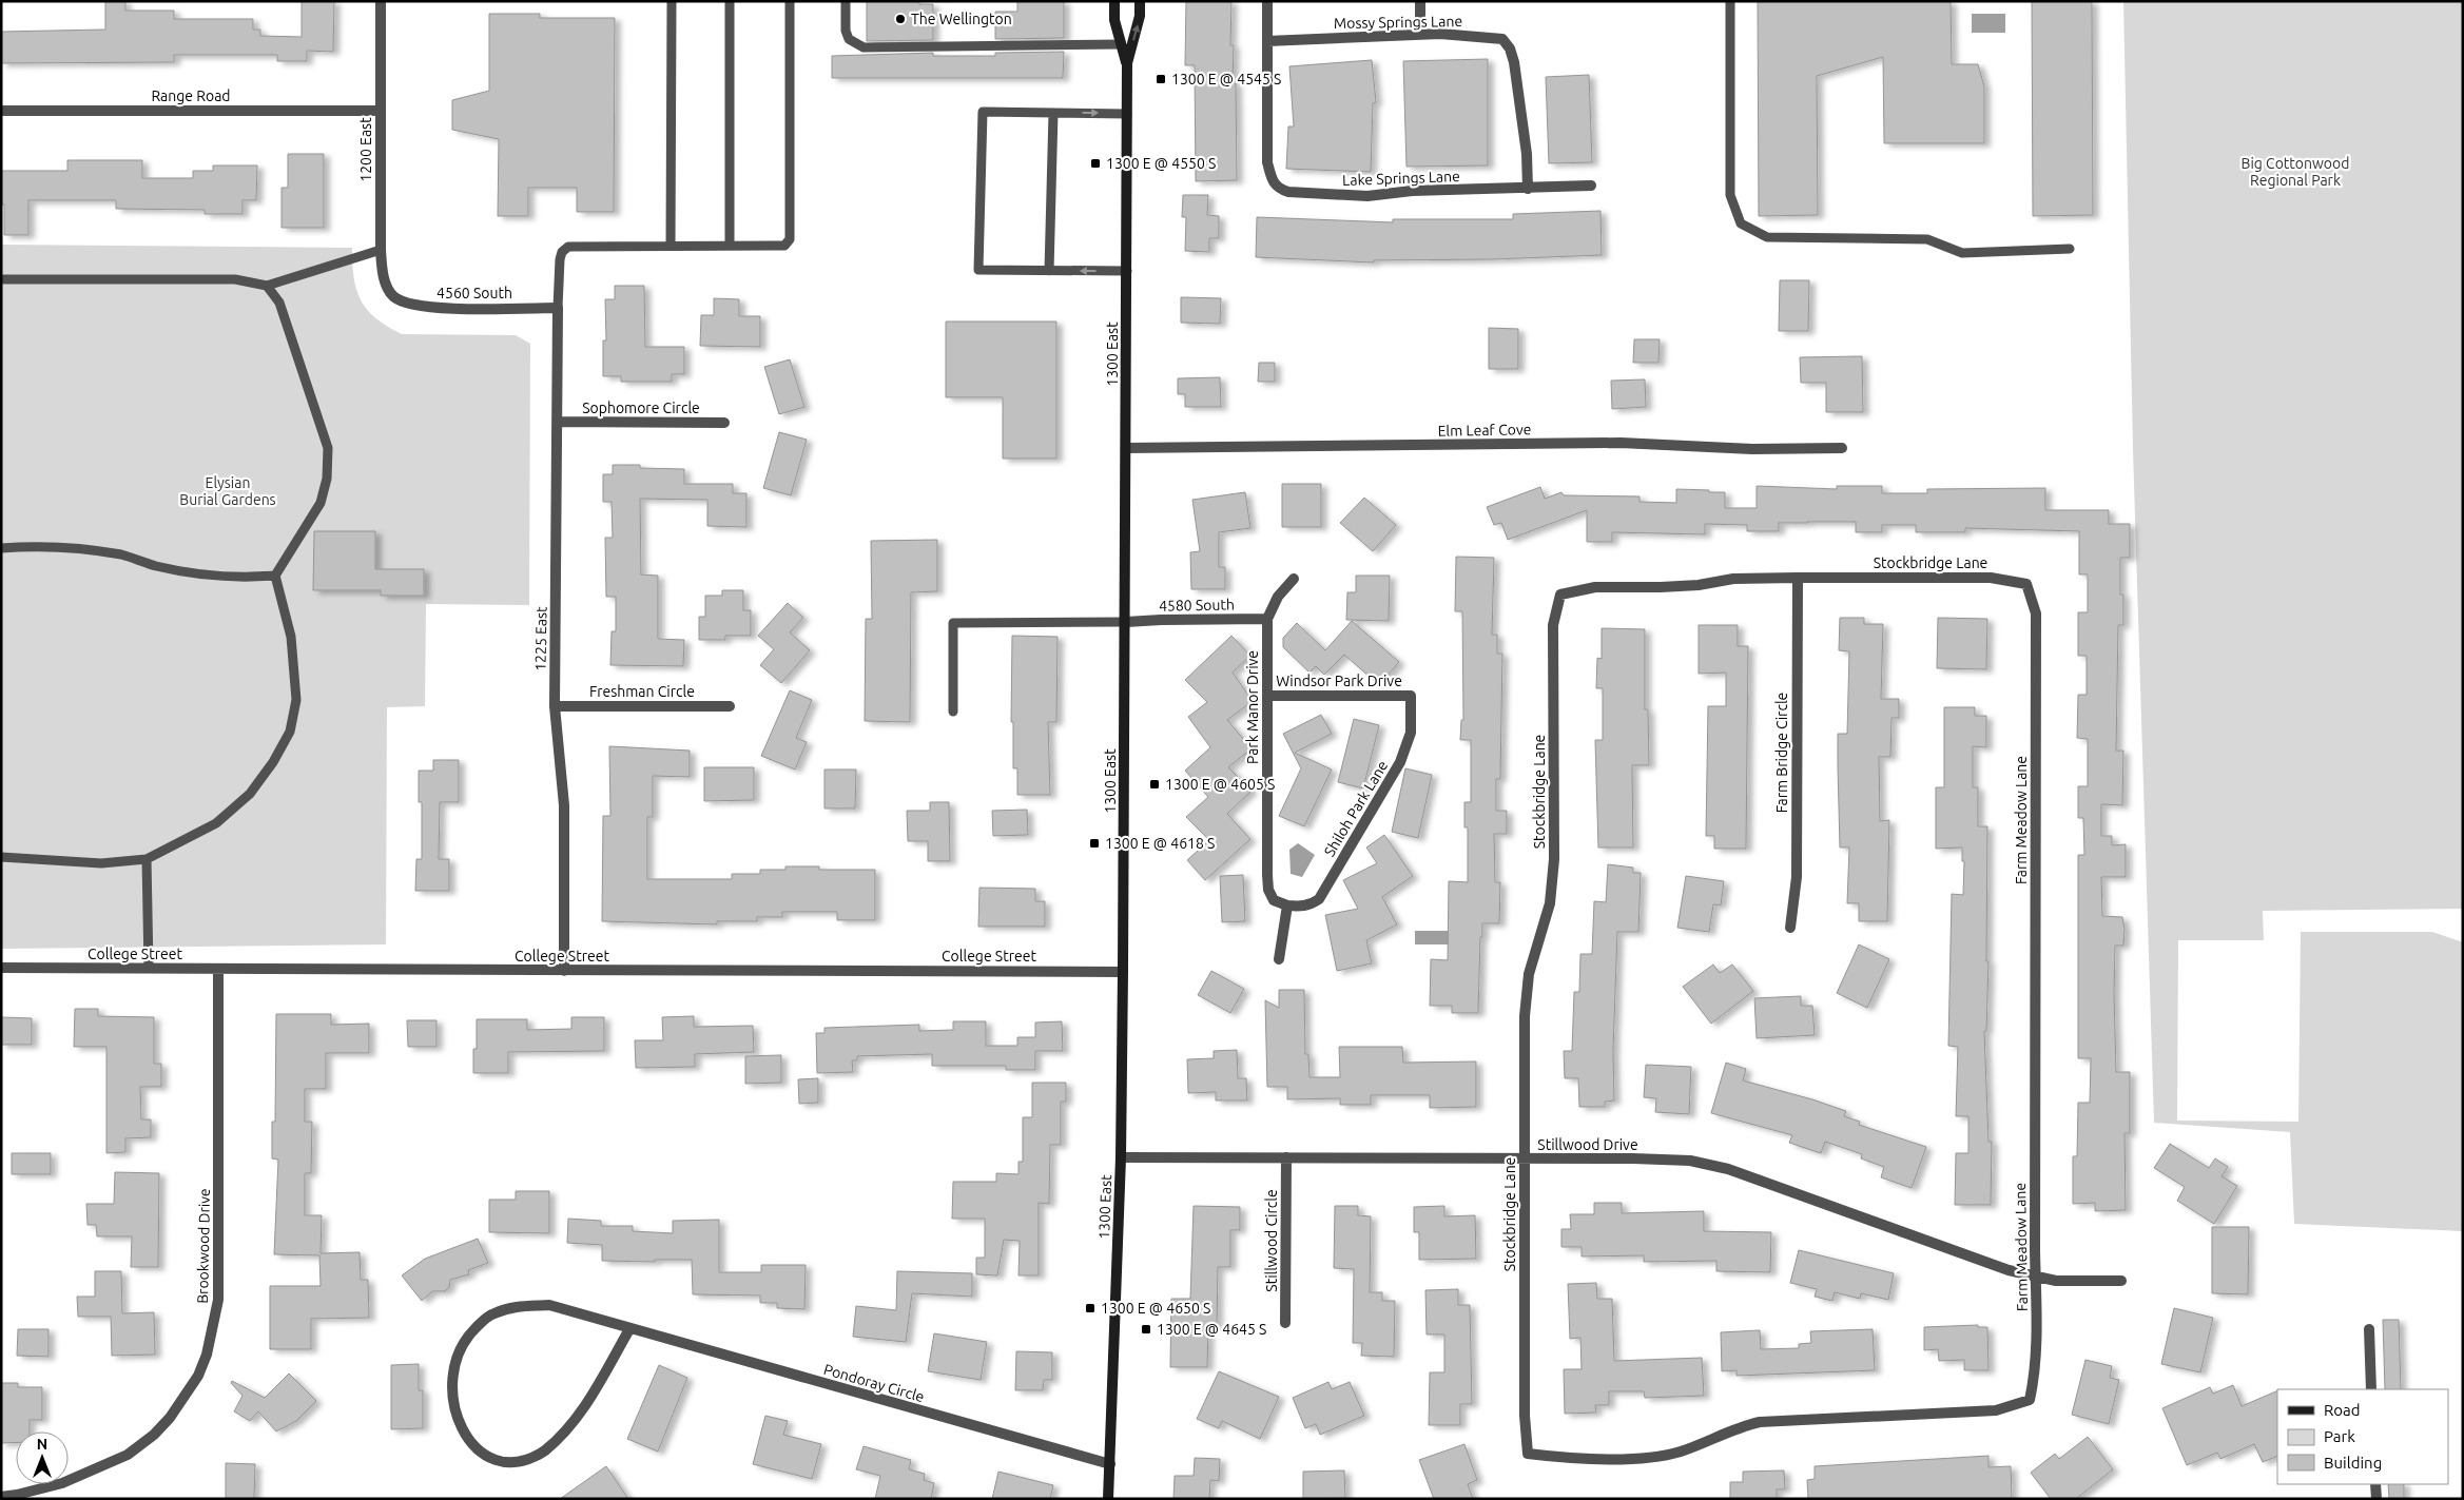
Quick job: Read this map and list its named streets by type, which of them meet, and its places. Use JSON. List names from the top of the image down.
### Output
{
  "streets": {
    "main road": ["1300 East"],
    "street": [
      "Mossy Springs Lane",
      "Range Road",
      "1200 East",
      "Lake Springs Lane",
      "4560 South",
      "Sophomore Circle",
      "Elm Leaf Cove",
      "Stockbridge Lane",
      "4580 South",
      "1225 East",
      "Windsor Park Drive",
      "Freshman Circle",
      "Park Manor Drive",
      "Farm Bridge Circle",
      "Shiloh Park Lane",
      "Farm Meadow Lane",
      "College Street",
      "Stillwood Drive",
      "Stillwood Circle",
      "Brookwood Drive",
      "Pondoray Circle"
    ]
  },
  "crossings": [
    ["Mossy Springs Lane", "Lake Springs Lane"],
    ["Range Road", "1200 East"],
    ["1200 East", "4560 South"],
    ["4560 South", "1225 East"],
    ["1300 East", "Elm Leaf Cove"],
    ["1300 East", "4580 South"],
    ["1300 East", "College Street"],
    ["1300 East", "Stillwood Drive"],
    ["1300 East", "Pondoray Circle"],
    ["Sophomore Circle", "1225 East"],
    ["Stockbridge Lane", "Farm Bridge Circle"],
    ["Stockbridge Lane", "Farm Meadow Lane"],
    ["Stockbridge Lane", "Stillwood Drive"],
    ["4580 South", "Park Manor Drive"],
    ["1225 East", "Freshman Circle"],
    ["1225 East", "College Street"],
    ["Windsor Park Drive", "Park Manor Drive"],
    ["Windsor Park Drive", "Shiloh Park Lane"],
    ["Park Manor Drive", "Shiloh Park Lane"],
    ["Farm Meadow Lane", "Stillwood Drive"],
    ["College Street", "Brookwood Drive"],
    ["Stillwood Drive", "Stillwood Circle"]
  ],
  "parks": ["Big Cottonwood Regional Park", "Elysian Burial Gardens"],
  "places": {
    "other": ["The Wellington"],
    "transit": [
      "1300 E @ 4545 S",
      "1300 E @ 4550 S",
      "1300 E @ 4605 S",
      "1300 E @ 4618 S",
      "1300 E @ 4650 S",
      "1300 E @ 4645 S"
    ]
  },
  "legend": ["Road", "Park", "Building"],
  "north": "top"
}
